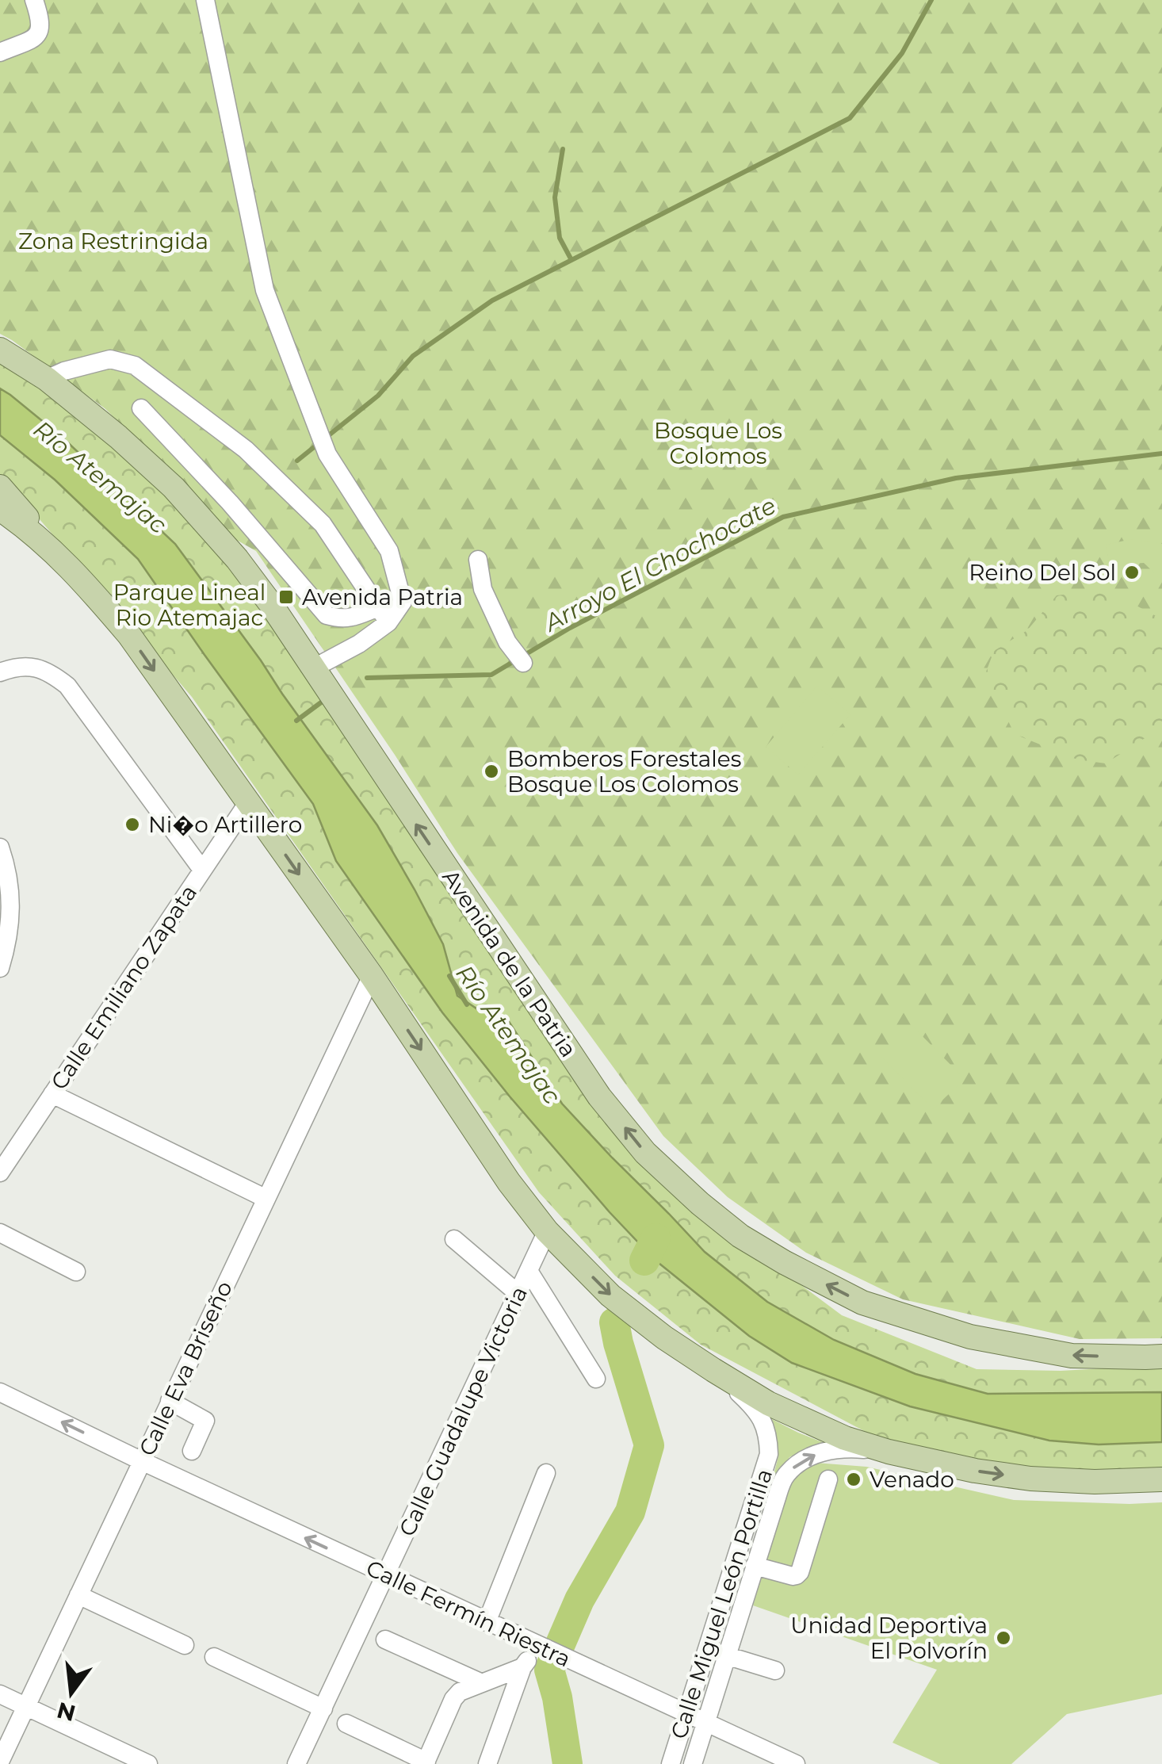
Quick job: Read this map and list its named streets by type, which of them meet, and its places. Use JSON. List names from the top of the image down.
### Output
{
  "streets": {
    "main road": ["Avenida de la Patria"],
    "street": [
      "Calle Emiliano Zapata",
      "Calle Eva Briseño",
      "Calle Guadalupe Victoria",
      "Calle Miguel León Portilla",
      "Calle Fermín Riestra"
    ]
  },
  "crossings": [
    ["Calle Eva Briseño", "Calle Fermín Riestra"],
    ["Calle Guadalupe Victoria", "Calle Fermín Riestra"],
    ["Calle Miguel León Portilla", "Calle Fermín Riestra"]
  ],
  "water": ["Río Atemajac", "Arroyo El Chochocate"],
  "parks": ["Zona Restringida", "Bosque Los Colomos", "Parque Lineal Rio Atemajac"],
  "places": {
    "other": [
      "Reino Del Sol",
      "Bomberos Forestales Bosque Los Colomos",
      "Ni�o Artillero",
      "Venado",
      "Unidad Deportiva El Polvorín"
    ],
    "transit": ["Avenida Patria"]
  },
  "north": "bottom"
}
